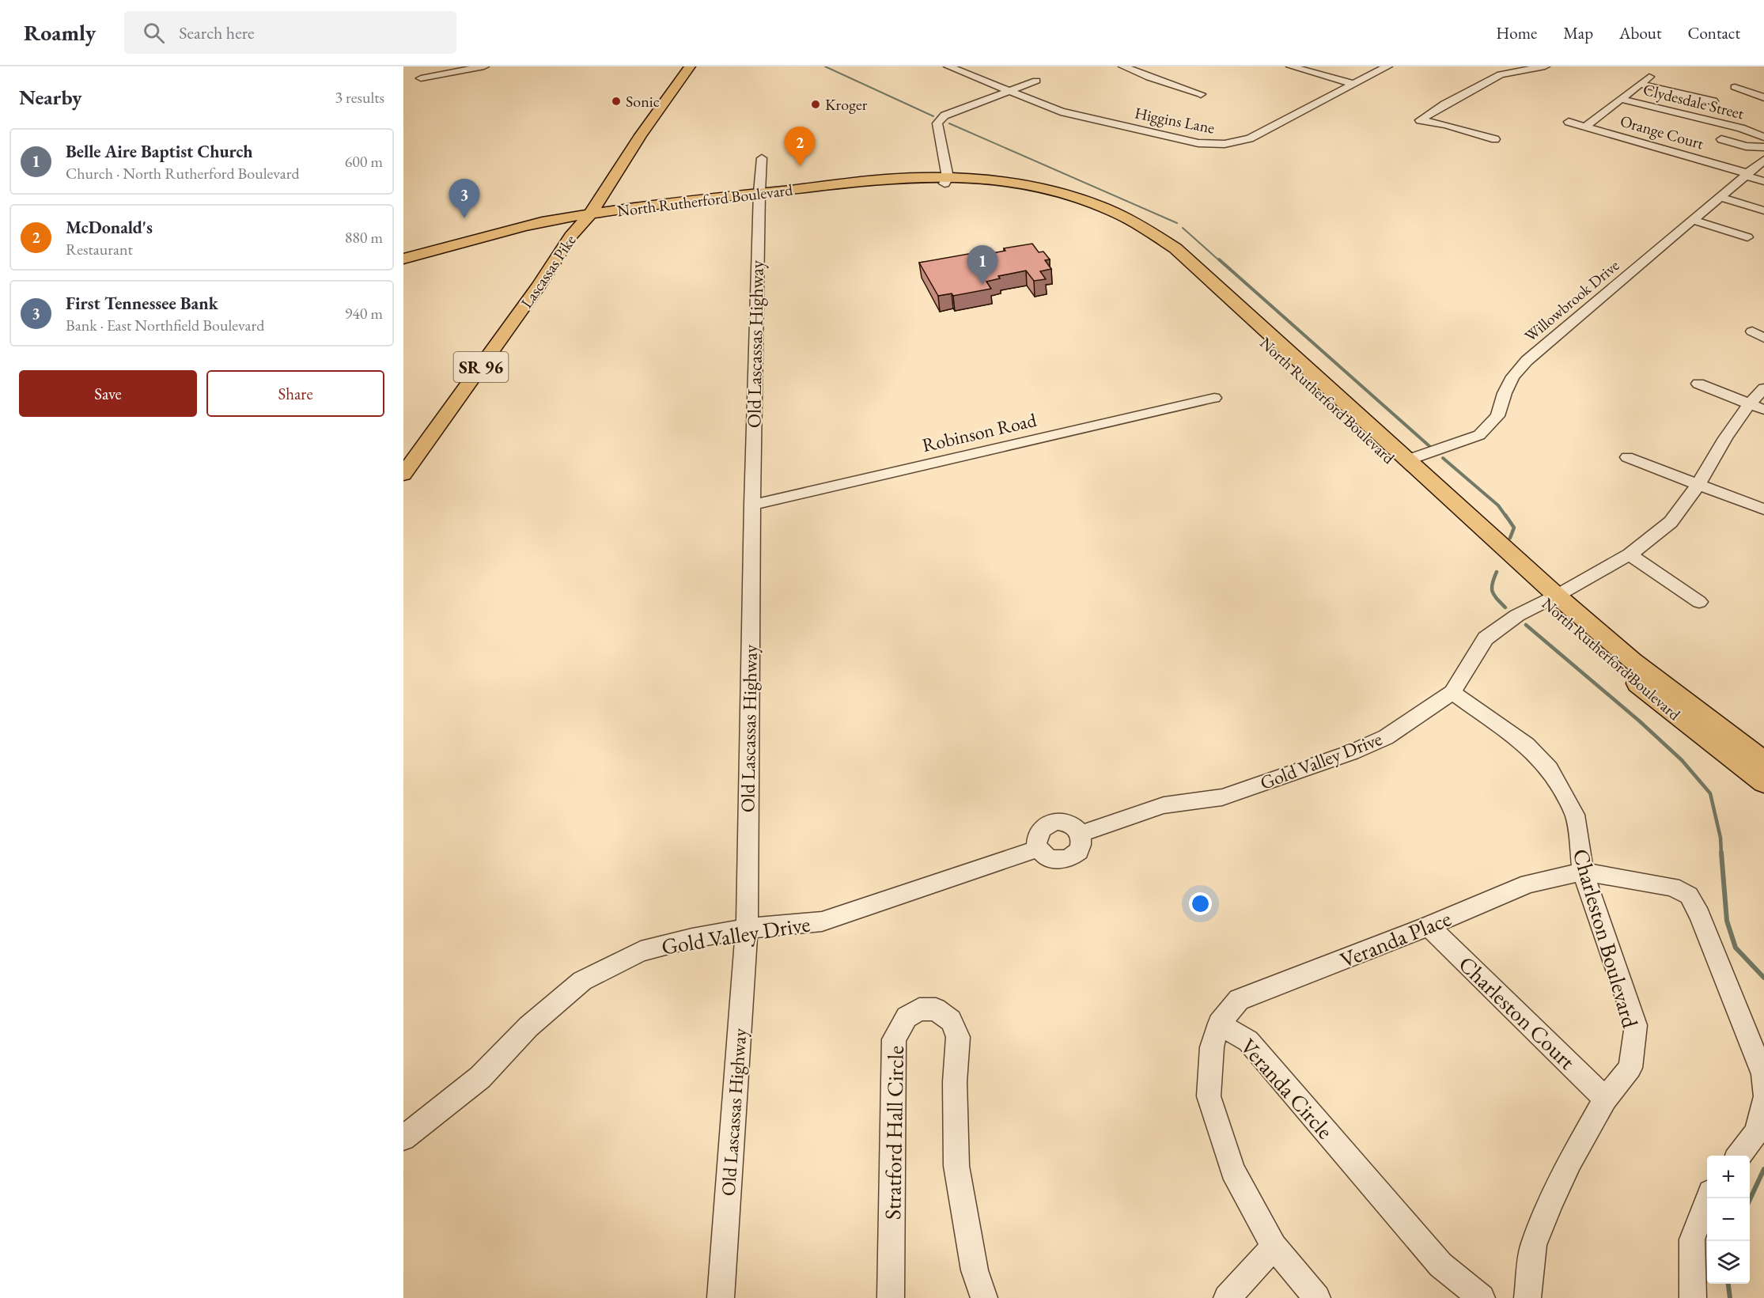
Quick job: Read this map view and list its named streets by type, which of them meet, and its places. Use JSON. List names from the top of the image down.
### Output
{
  "streets": {
    "main road": ["North Rutherford Boulevard", "Lascassas Pike", "SR 96"],
    "street": [
      "Clydesdale Street",
      "Higgins Lane",
      "Orange Court",
      "Willowbrook Drive",
      "Old Lascassas Highway",
      "Robinson Road",
      "Gold Valley Drive",
      "Charleston Boulevard",
      "Veranda Place",
      "Charleston Court",
      "Veranda Circle",
      "Stratford Hall Circle"
    ]
  },
  "crossings": [
    ["Orange Court", "Willowbrook Drive"],
    ["North Rutherford Boulevard", "Lascassas Pike"],
    ["North Rutherford Boulevard", "Willowbrook Drive"],
    ["North Rutherford Boulevard", "Old Lascassas Highway"],
    ["North Rutherford Boulevard", "Gold Valley Drive"],
    ["Old Lascassas Highway", "Robinson Road"],
    ["Old Lascassas Highway", "Gold Valley Drive"],
    ["Gold Valley Drive", "Charleston Boulevard"],
    ["Charleston Boulevard", "Veranda Place"],
    ["Charleston Boulevard", "Charleston Court"],
    ["Veranda Place", "Charleston Court"],
    ["Veranda Place", "Veranda Circle"]
  ],
  "places": ["Sonic", "Kroger"],
  "page": {
    "header": "Roamly",
    "search": "Search here",
    "nav": [
      "Home",
      "Map",
      "About",
      "Contact"
    ],
    "heading": ["Nearby", "3 results"],
    "pins": ["2", "3", "1"],
    "list": [
      {
        "mark": "1",
        "name": "Belle Aire Baptist Church",
        "note": "Church · North Rutherford Boulevard",
        "value": "600 m"
      },
      {
        "mark": "2",
        "name": "McDonald's",
        "note": "Restaurant",
        "value": "880 m"
      },
      {
        "mark": "3",
        "name": "First Tennessee Bank",
        "note": "Bank · East Northfield Boulevard",
        "value": "940 m"
      }
    ],
    "buttons": ["Save", "Share"],
    "map_buttons": ["+", "−"]
  }
}
